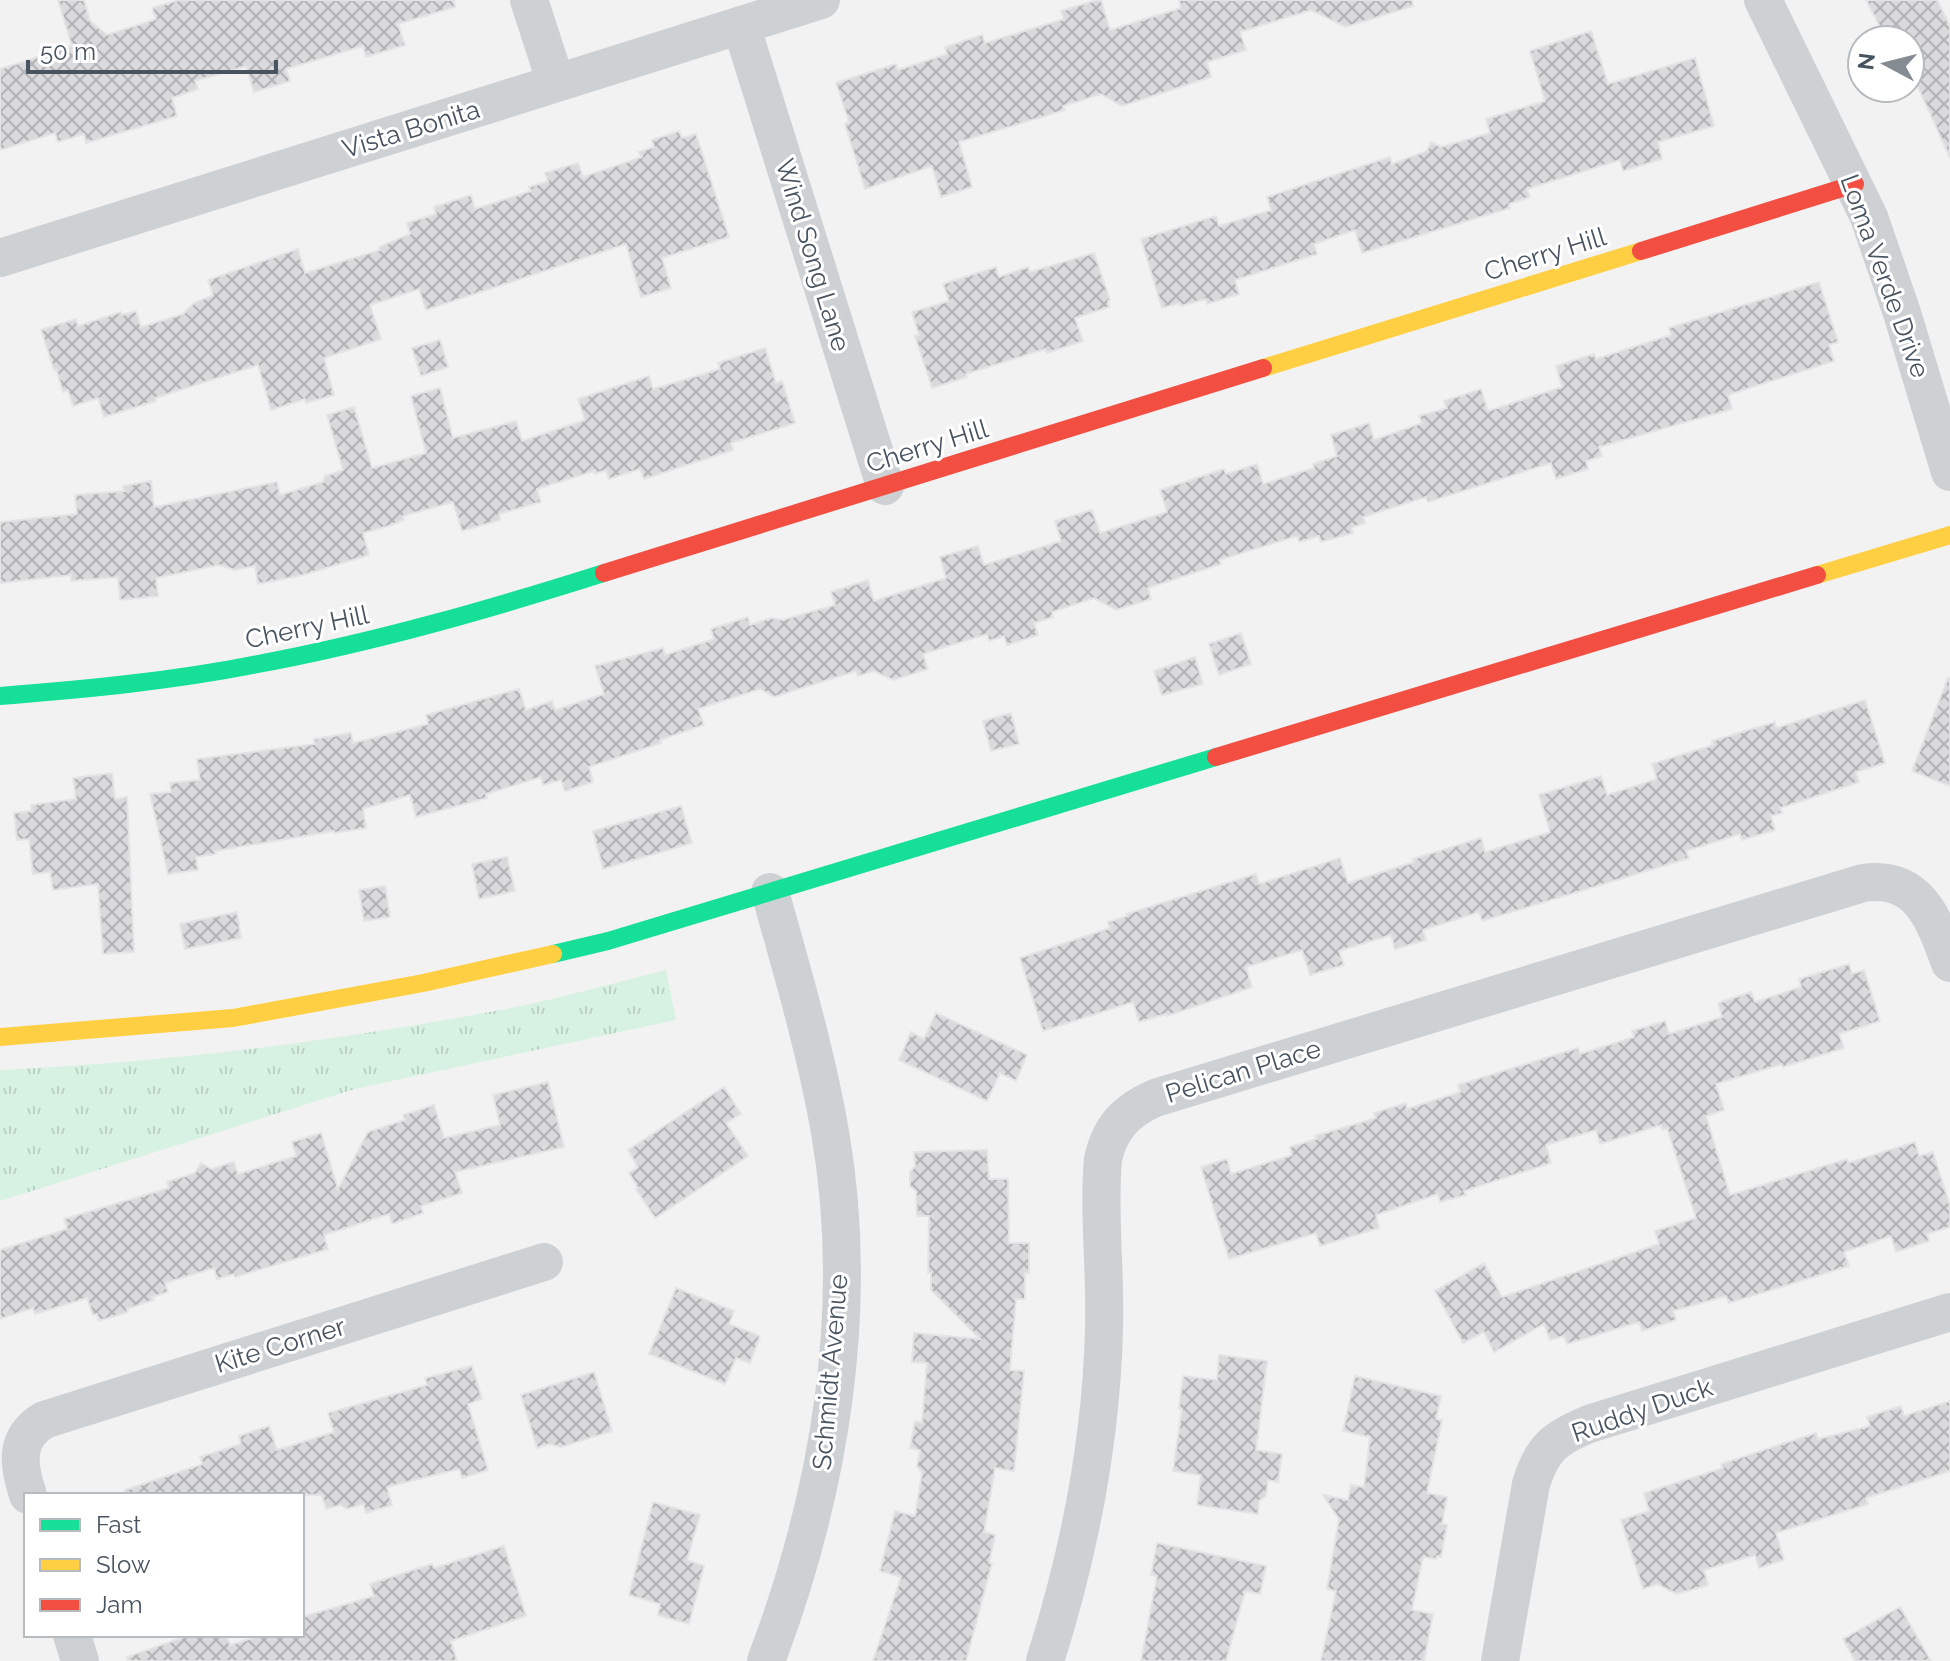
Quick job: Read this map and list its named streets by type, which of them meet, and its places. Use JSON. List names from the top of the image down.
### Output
{
  "streets": {
    "main road": ["Cherry Hill"],
    "street": [
      "Vista Bonita",
      "Wind Song Lane",
      "Loma Verde Drive",
      "Pelican Place",
      "Kite Corner",
      "Schmidt Avenue",
      "Ruddy Duck"
    ]
  },
  "crossings": [
    ["Vista Bonita", "Wind Song Lane"],
    ["Cherry Hill", "Wind Song Lane"],
    ["Cherry Hill", "Loma Verde Drive"]
  ],
  "legend": ["Fast", "Slow", "Jam"],
  "scale_bar": "50 m",
  "north": "left"
}
